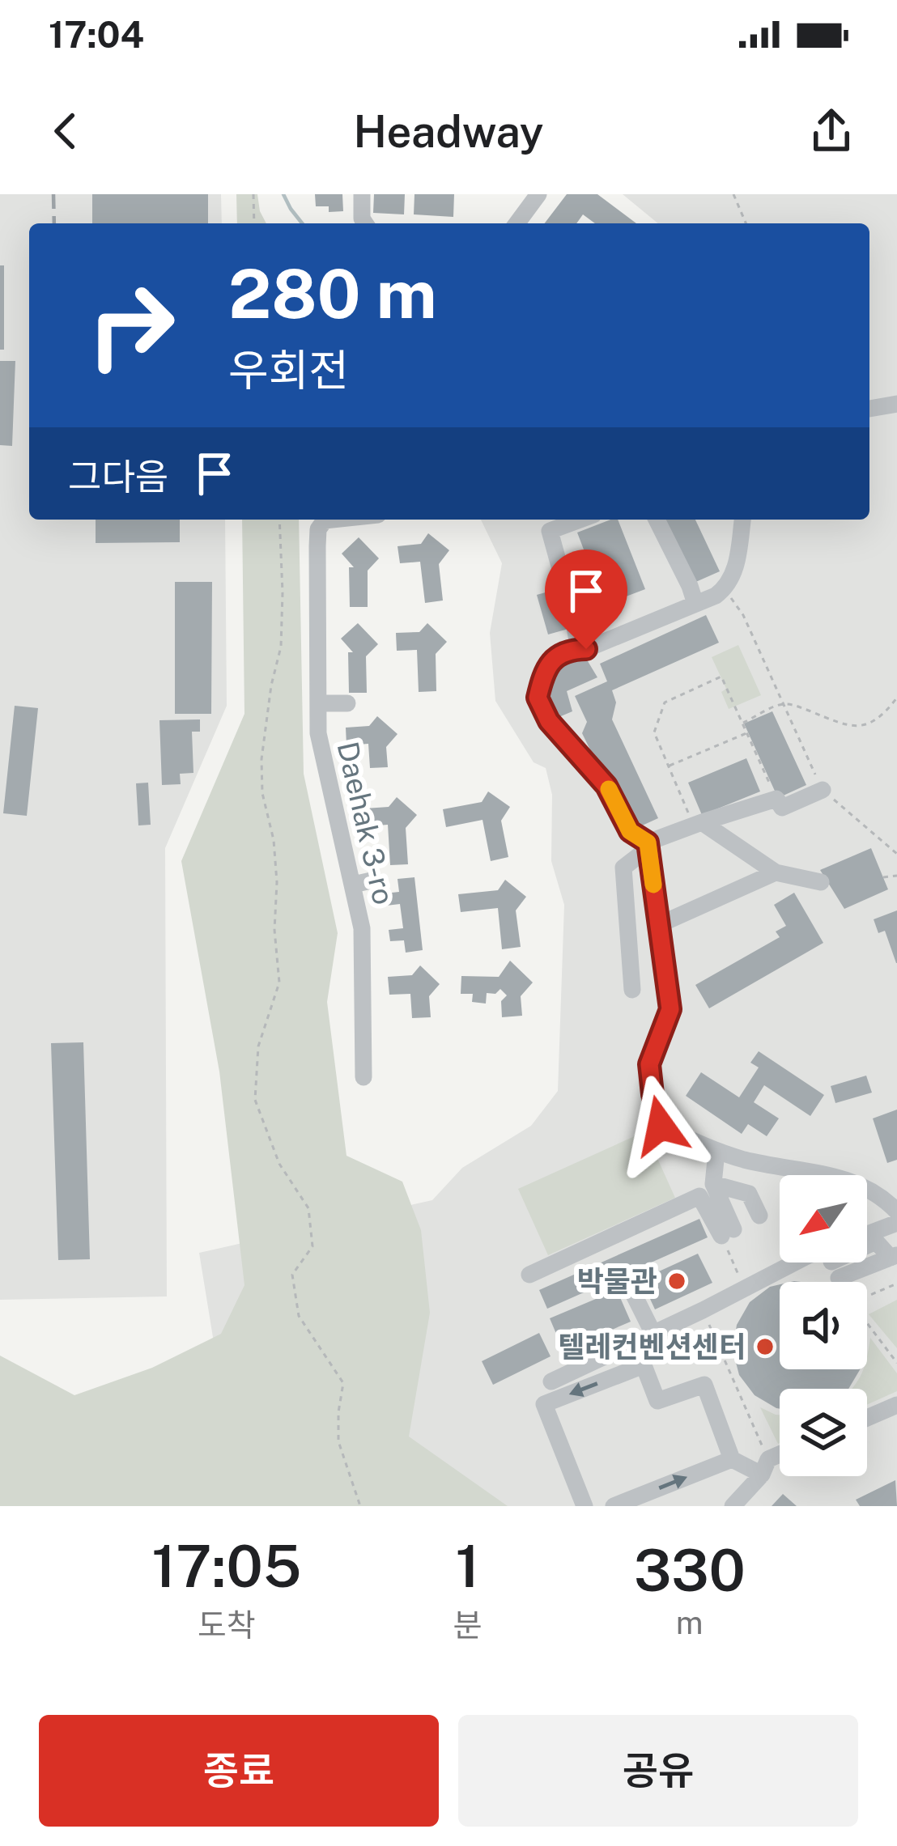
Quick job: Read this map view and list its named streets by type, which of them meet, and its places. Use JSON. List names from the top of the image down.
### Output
{
  "streets": {
    "street": ["Daehak 3-ro"]
  },
  "places": ["박물관", "텔레컨벤션센터"],
  "north": "bottom left",
  "page": {
    "status": "17:04",
    "header": "Headway",
    "turn": ["280 m", "우회전"],
    "then": "그다음",
    "eta": [
      "17:05",
      "도착",
      "1",
      "분",
      "330",
      "m"
    ],
    "buttons": ["종료", "공유"]
  }
}
